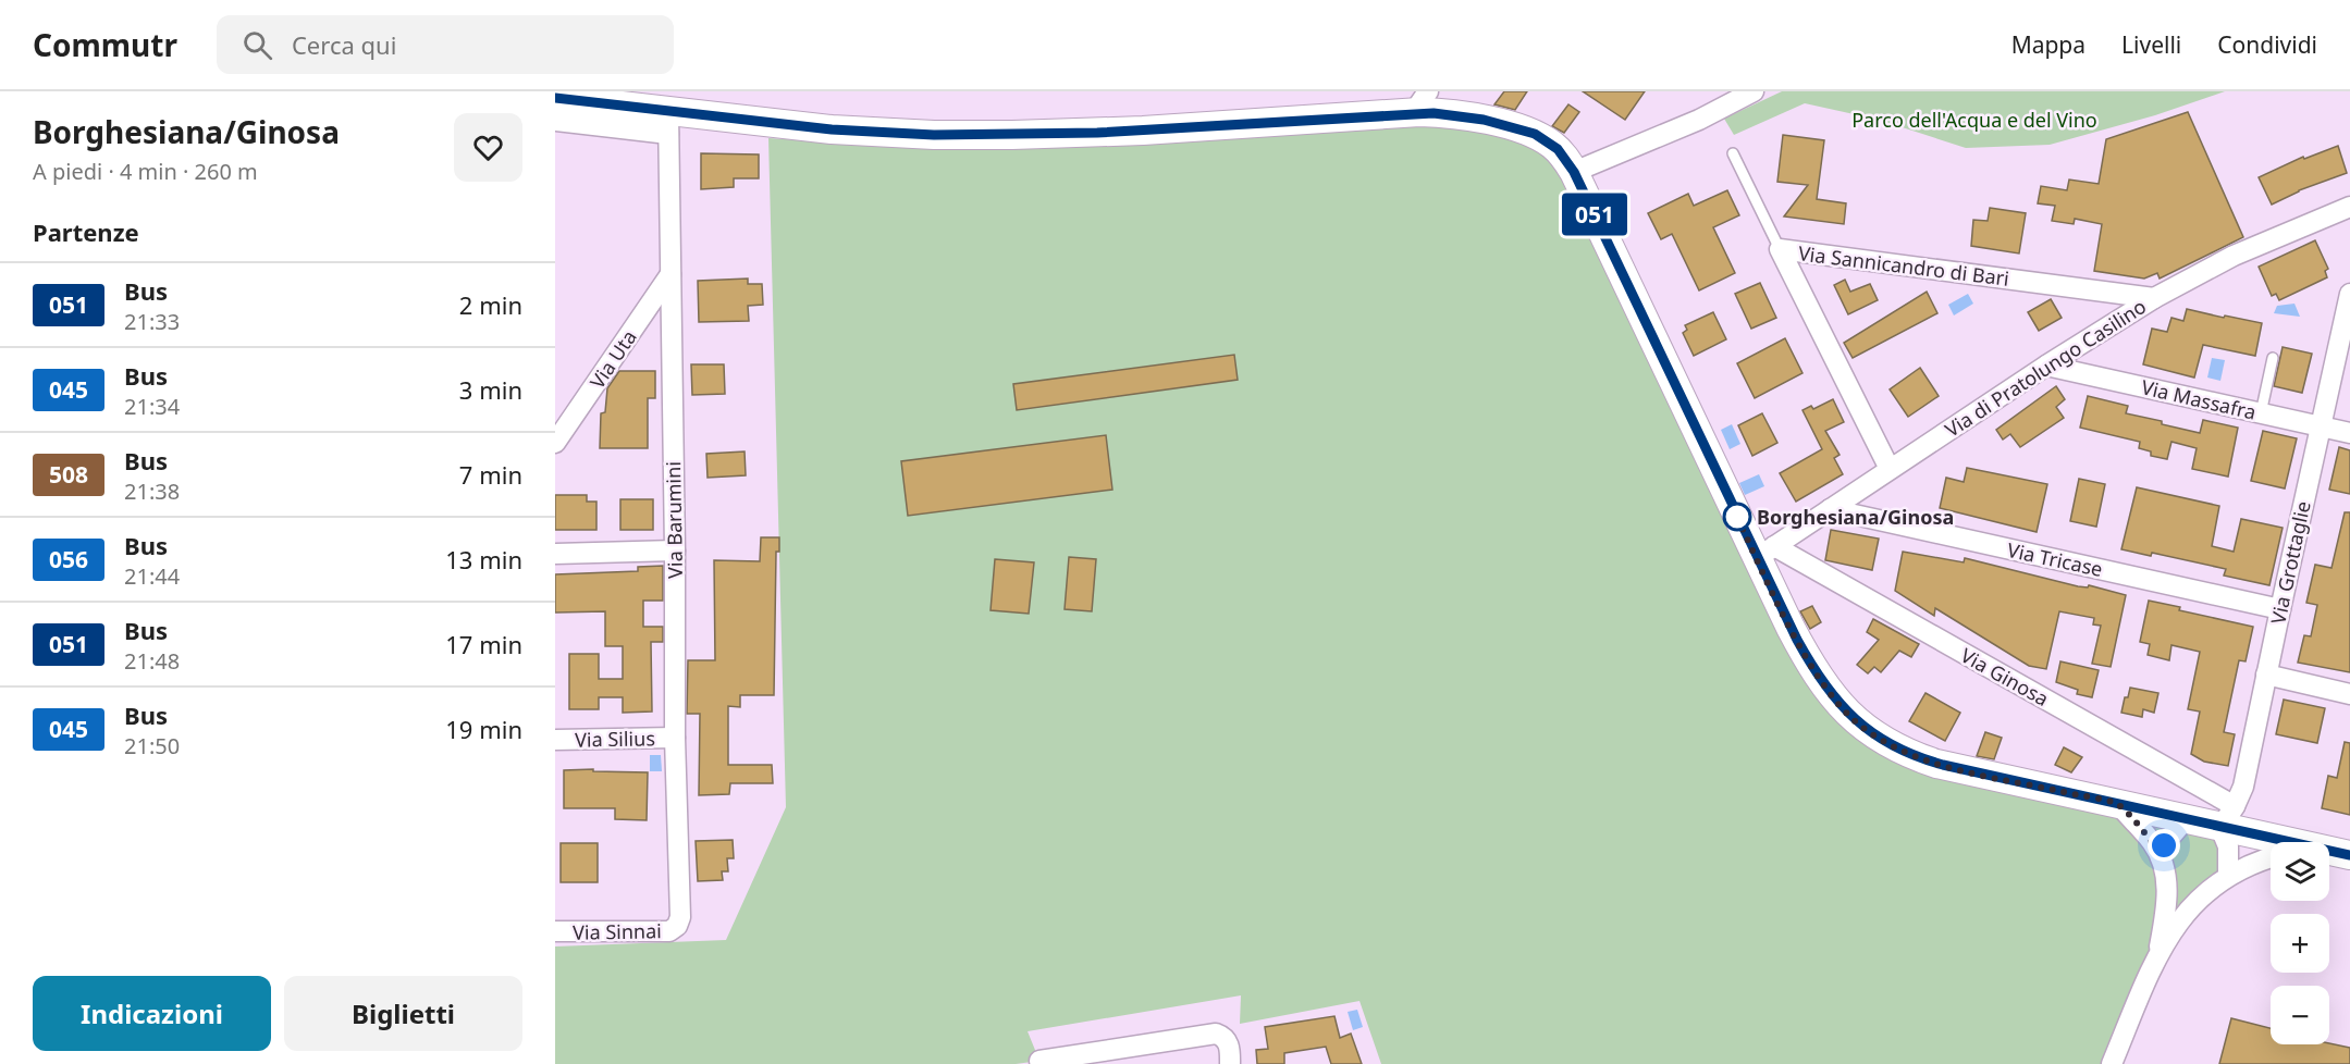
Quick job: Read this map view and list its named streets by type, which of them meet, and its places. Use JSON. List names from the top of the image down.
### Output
{
  "streets": {
    "street": [
      "Via Sannicandro di Bari",
      "Via Uta",
      "Via di Pratolungo Casilino",
      "Via Massafra",
      "Via Barumini",
      "Via Tricase",
      "Via Grottaglie",
      "Via Ginosa",
      "Via Silius",
      "Via Sinnai"
    ]
  },
  "crossings": [
    ["Via Sannicandro di Bari", "Via di Pratolungo Casilino"],
    ["Via Uta", "Via Barumini"],
    ["Via di Pratolungo Casilino", "Via Massafra"],
    ["Via di Pratolungo Casilino", "Via Tricase"],
    ["Via di Pratolungo Casilino", "Via Ginosa"],
    ["Via Massafra", "Via Grottaglie"],
    ["Via Barumini", "Via Silius"],
    ["Via Barumini", "Via Sinnai"],
    ["Via Tricase", "Via Grottaglie"],
    ["Via Grottaglie", "Via Ginosa"]
  ],
  "parks": ["Parco dell'Acqua e del Vino"],
  "places": ["Borghesiana/Ginosa"],
  "lines": ["bus line 051"],
  "page": {
    "header": "Commutr",
    "search": "Cerca qui",
    "nav": ["Mappa", "Livelli", "Condividi"],
    "heading": [
      ["Borghesiana/Ginosa", "A piedi · 4 min · 260 m"],
      "Partenze"
    ],
    "on_map": "051",
    "list": [
      {
        "mark": "051",
        "name": "Bus",
        "note": "21:33",
        "value": "2 min"
      },
      {
        "mark": "045",
        "name": "Bus",
        "note": "21:34",
        "value": "3 min"
      },
      {
        "mark": "508",
        "name": "Bus",
        "note": "21:38",
        "value": "7 min"
      },
      {
        "mark": "056",
        "name": "Bus",
        "note": "21:44",
        "value": "13 min"
      },
      {
        "mark": "051",
        "name": "Bus",
        "note": "21:48",
        "value": "17 min"
      },
      {
        "mark": "045",
        "name": "Bus",
        "note": "21:50",
        "value": "19 min"
      }
    ],
    "map_buttons": ["+", "−"],
    "buttons": ["Indicazioni", "Biglietti"]
  }
}
